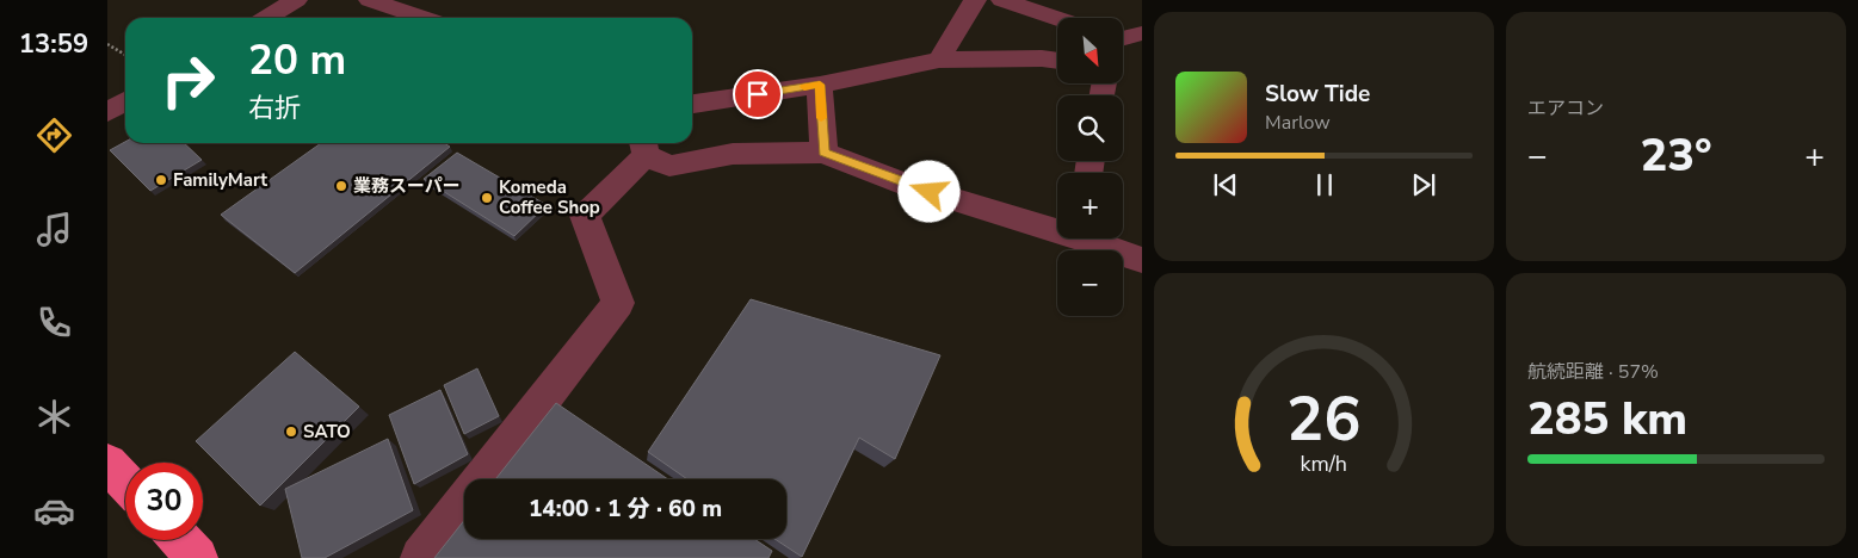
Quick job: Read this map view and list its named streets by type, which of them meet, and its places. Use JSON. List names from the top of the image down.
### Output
{
  "places": [
    "FamilyMart",
    "業務スーパー",
    "Komeda Coffee Shop",
    "SATO"
  ],
  "north": "bottom right",
  "page": {
    "tabs": "13:59",
    "tile": [
      "エアコン",
      ["航続距離 · 57%", "285 km"]
    ],
    "map_buttons": ["+", "−"],
    "turn": ["20 m", "右折"],
    "song": ["Slow Tide", "Marlow"],
    "heat": ["−", "23°", "+"],
    "limit": "30",
    "trip": "14:00 · 1 分 · 60 m",
    "gauge": ["26", "km/h"]
  }
}
